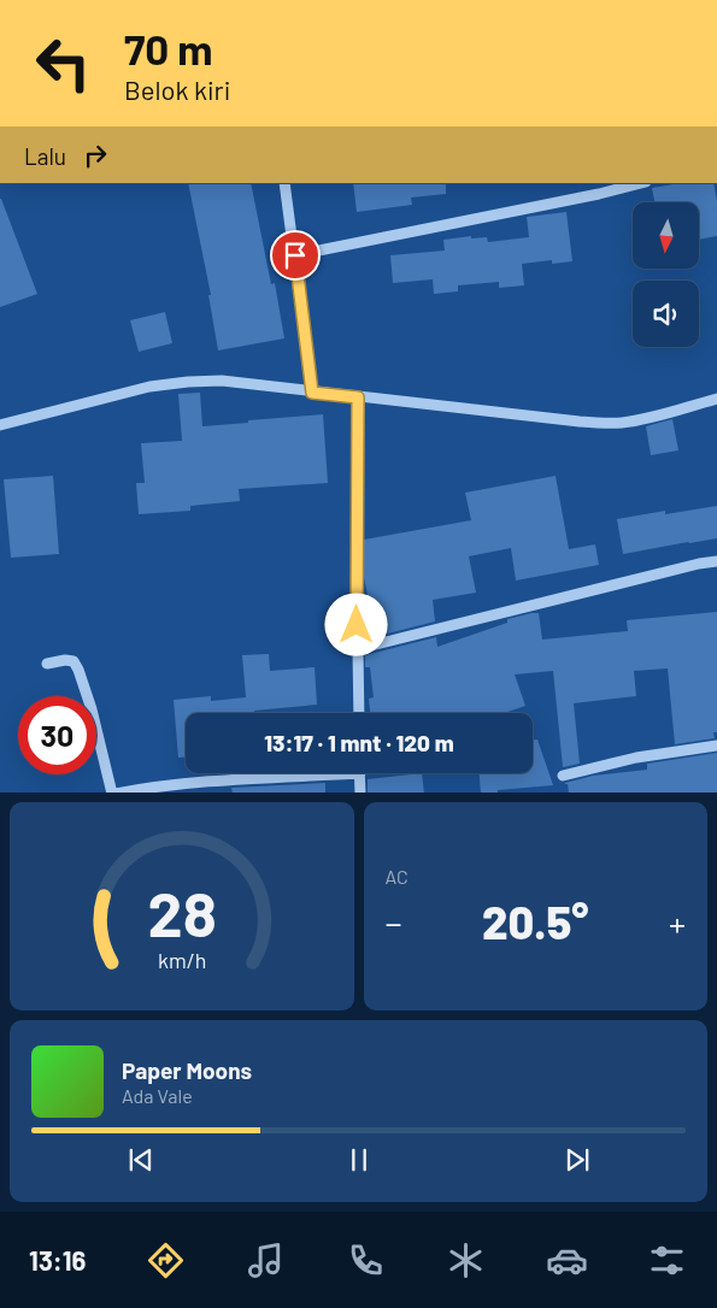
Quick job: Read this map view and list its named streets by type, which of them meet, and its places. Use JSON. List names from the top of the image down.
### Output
{
  "north": "bottom",
  "page": {
    "turn": ["70 m", "Belok kiri"],
    "then": "Lalu",
    "limit": "30",
    "trip": "13:17 · 1 mnt · 120 m",
    "tile": "AC",
    "heat": ["−", "20.5°", "+"],
    "song": ["Paper Moons", "Ada Vale"],
    "tabs": "13:16",
    "gauge": ["28", "km/h"]
  }
}
